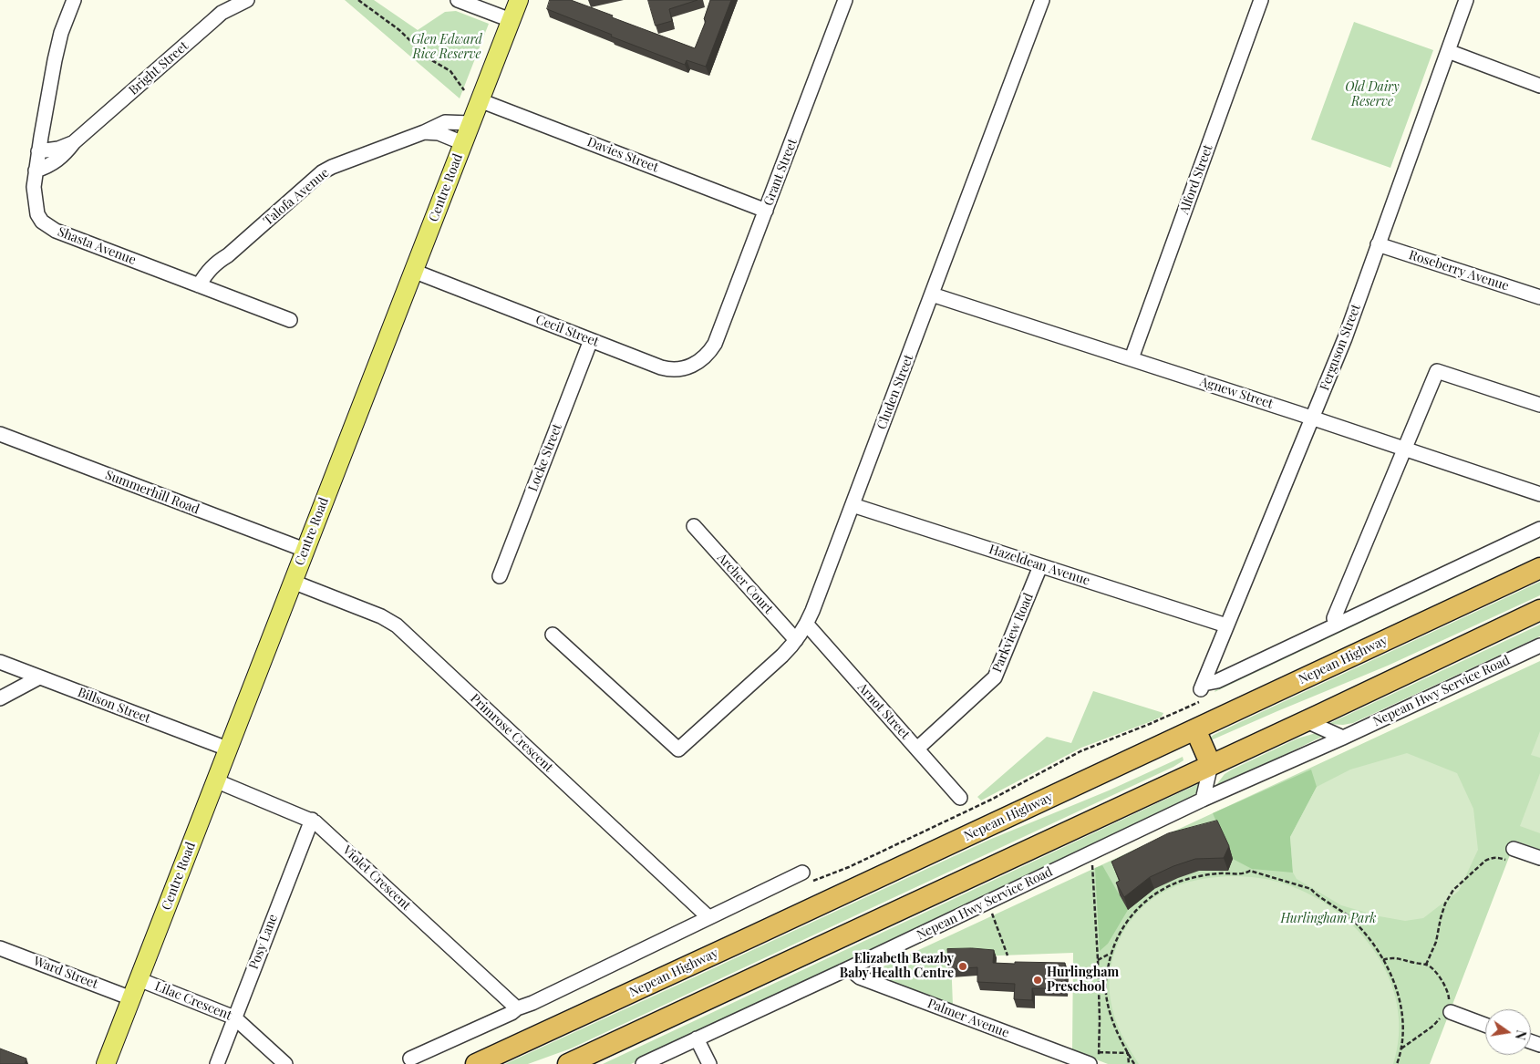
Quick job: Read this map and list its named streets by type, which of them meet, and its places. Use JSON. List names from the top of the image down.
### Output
{
  "streets": {
    "highway": ["Nepean Highway"],
    "main road": ["Centre Road"],
    "street": [
      "Bright Street",
      "Davies Street",
      "Grant Street",
      "Alford Street",
      "Talofa Avenue",
      "Shasta Avenue",
      "Roseberry Avenue",
      "Cecil Street",
      "Ferguson Street",
      "Cluden Street",
      "Agnew Street",
      "Locke Street",
      "Summerhill Road",
      "Hazeldean Avenue",
      "Archer Court",
      "Parkview Road",
      "Nepean Hwy Service Road",
      "Billson Street",
      "Arnot Street",
      "Primrose Crescent",
      "Violet Crescent",
      "Posy Lane",
      "Ward Street",
      "Lilac Crescent",
      "Palmer Avenue"
    ]
  },
  "crossings": [
    ["Bright Street", "Shasta Avenue"],
    ["Davies Street", "Grant Street"],
    ["Davies Street", "Centre Road"],
    ["Grant Street", "Cecil Street"],
    ["Alford Street", "Agnew Street"],
    ["Centre Road", "Talofa Avenue"],
    ["Centre Road", "Cecil Street"],
    ["Centre Road", "Summerhill Road"],
    ["Centre Road", "Billson Street"],
    ["Centre Road", "Primrose Crescent"],
    ["Centre Road", "Violet Crescent"],
    ["Centre Road", "Ward Street"],
    ["Centre Road", "Lilac Crescent"],
    ["Talofa Avenue", "Shasta Avenue"],
    ["Roseberry Avenue", "Ferguson Street"],
    ["Cecil Street", "Locke Street"],
    ["Ferguson Street", "Agnew Street"],
    ["Ferguson Street", "Hazeldean Avenue"],
    ["Cluden Street", "Agnew Street"],
    ["Cluden Street", "Hazeldean Avenue"],
    ["Cluden Street", "Archer Court"],
    ["Cluden Street", "Arnot Street"],
    ["Hazeldean Avenue", "Parkview Road"],
    ["Parkview Road", "Arnot Street"],
    ["Nepean Hwy Service Road", "Palmer Avenue"],
    ["Violet Crescent", "Posy Lane"],
    ["Posy Lane", "Lilac Crescent"]
  ],
  "parks": ["Glen Edward Rice Reserve", "Old Dairy Reserve", "Hurlingham Park"],
  "places": ["Elizabeth Beazby Baby Health Centre", "Hurlingham Preschool"],
  "north": "right"
}
